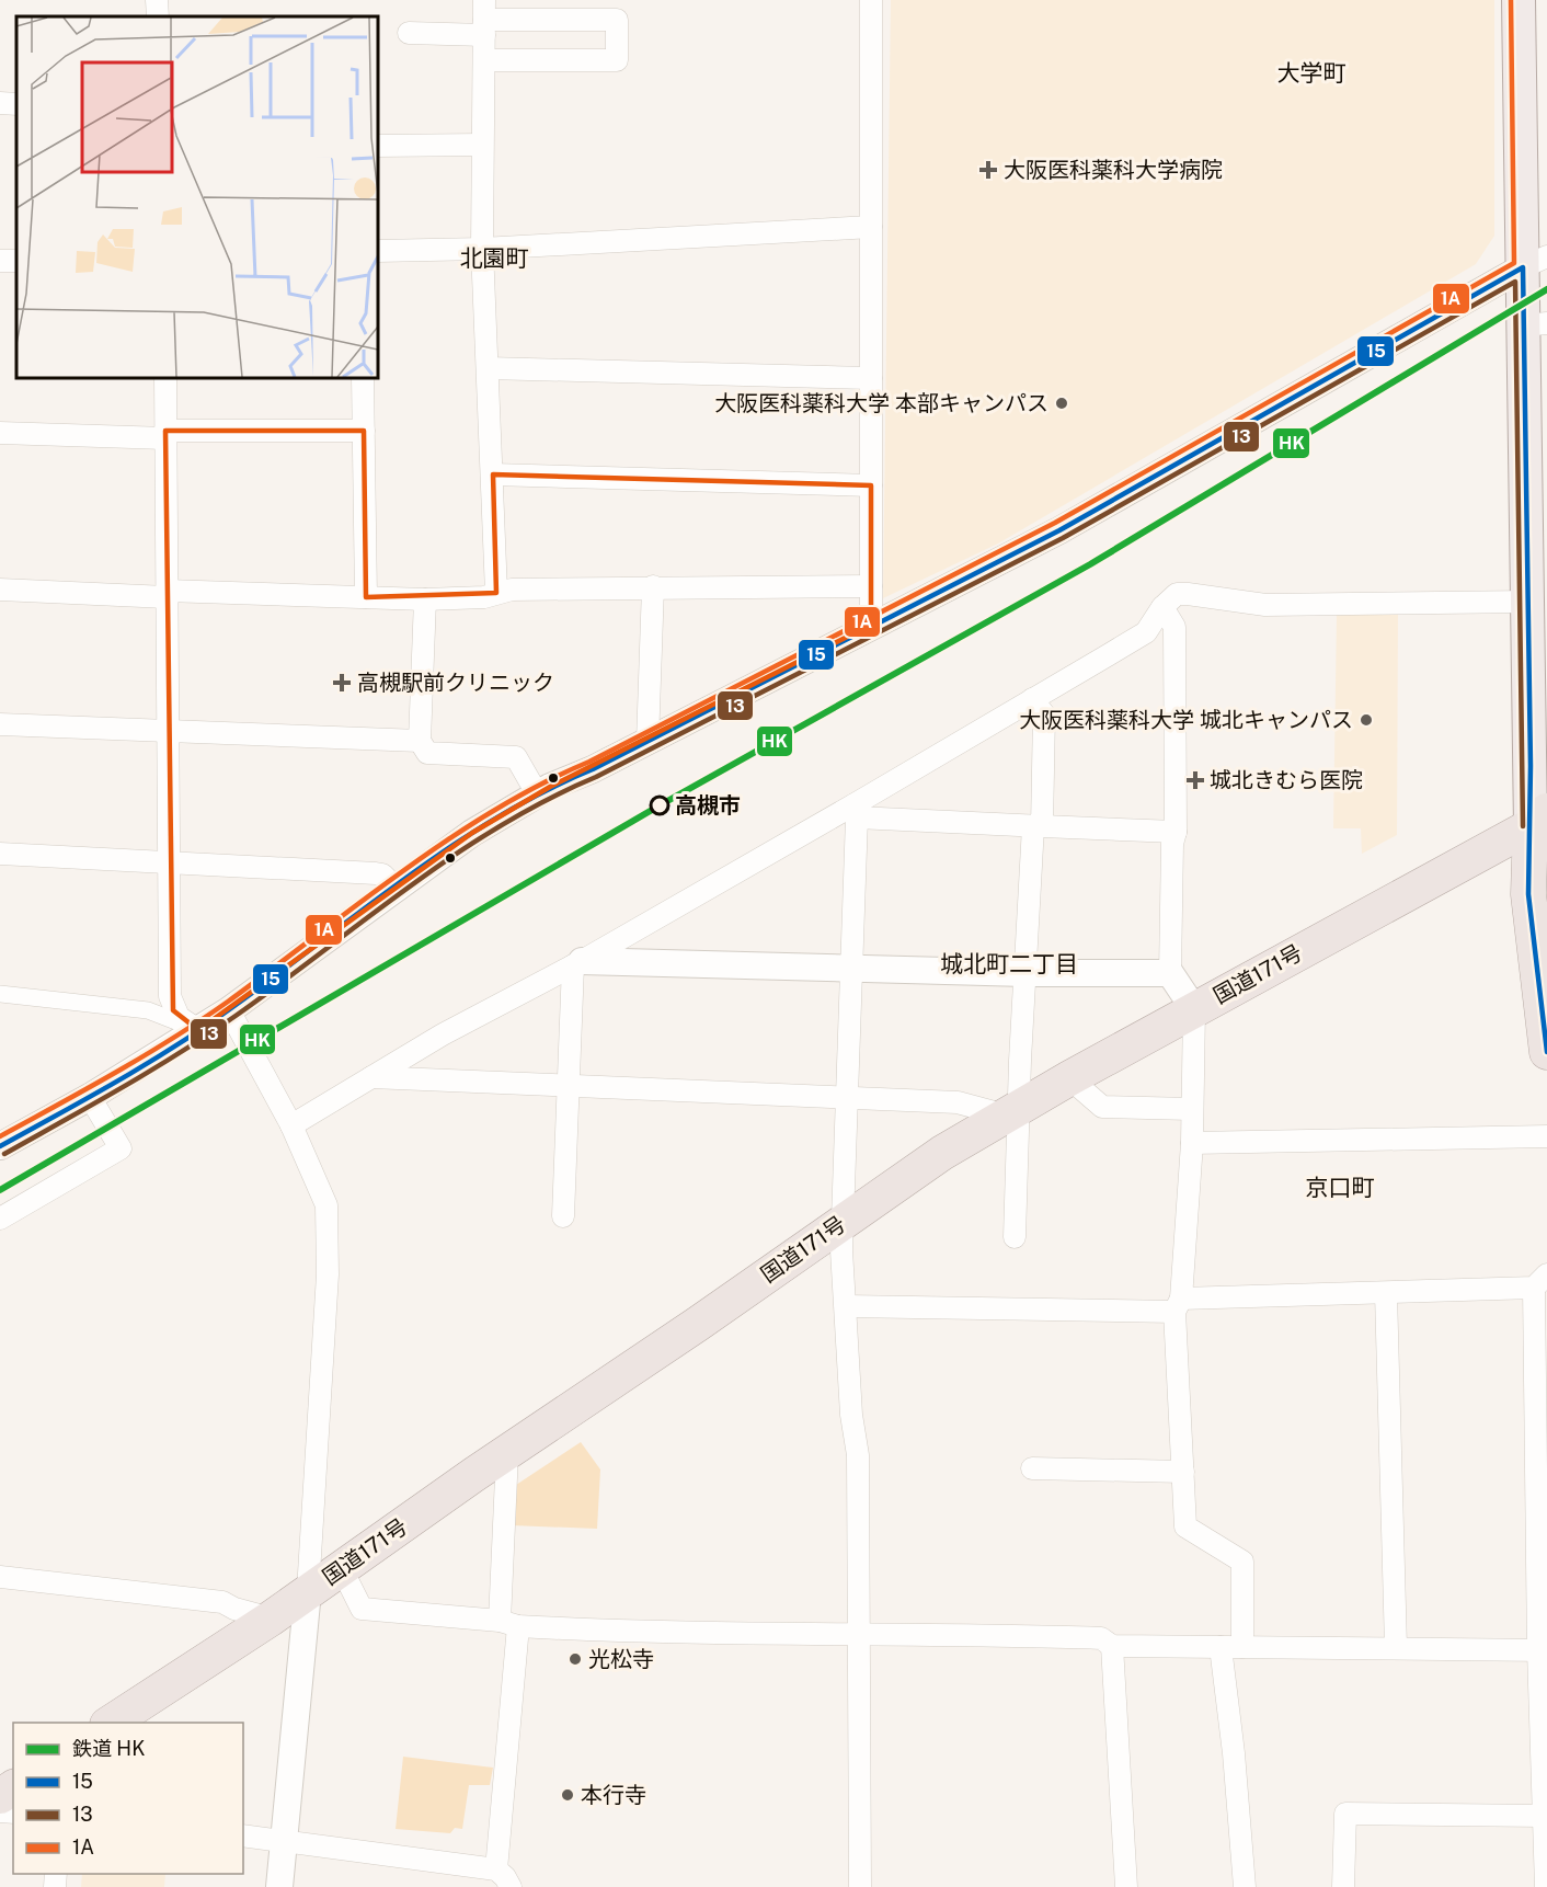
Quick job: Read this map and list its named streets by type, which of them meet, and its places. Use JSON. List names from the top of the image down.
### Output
{
  "streets": {
    "highway": ["国道171号"]
  },
  "districts": [
    "大学町",
    "北園町",
    "城北町二丁目",
    "京口町"
  ],
  "places": {
    "health": ["大阪医科薬科大学病院", "高槻駅前クリニック", "城北きむら医院"],
    "other": [
      "大阪医科薬科大学 本部キャンパス",
      "大阪医科薬科大学 城北キャンパス",
      "高槻市",
      "光松寺",
      "本行寺"
    ]
  },
  "lines": [
    "transit line 1A",
    "transit line 15",
    "transit line 13",
    "rail line HK"
  ],
  "legend": [
    "鉄道 HK",
    "15",
    "13",
    "1A"
  ]
}
